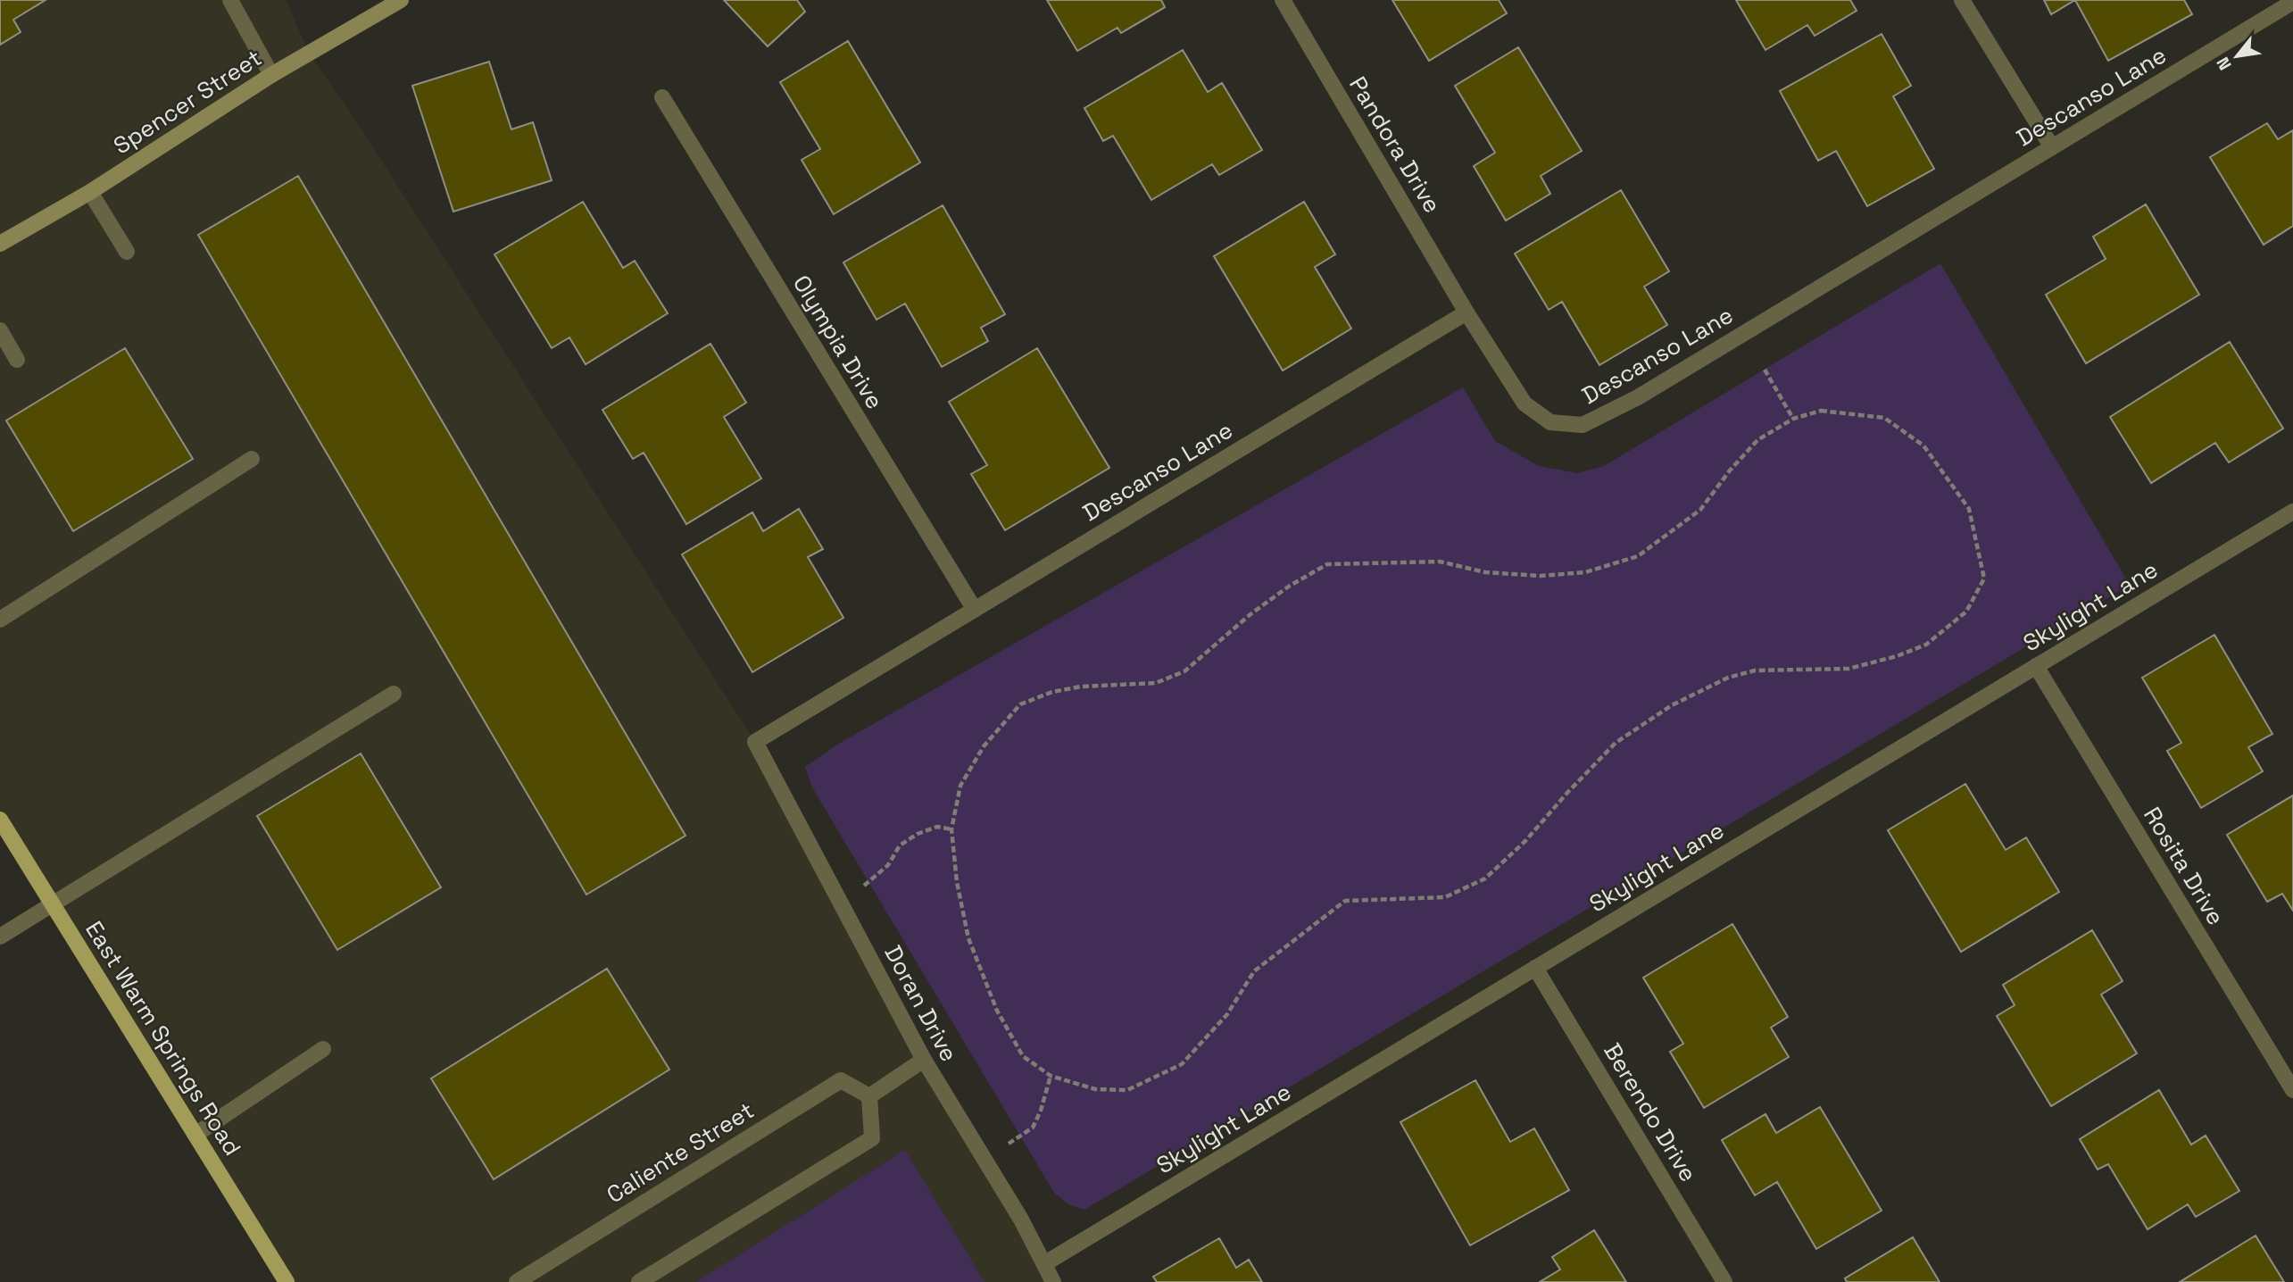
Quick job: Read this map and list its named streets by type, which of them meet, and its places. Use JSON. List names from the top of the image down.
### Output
{
  "streets": {
    "main road": ["East Warm Springs Road"],
    "street": [
      "Descanso Lane",
      "Spencer Street",
      "Pandora Drive",
      "Olympia Drive",
      "Skylight Lane",
      "Rosita Drive",
      "Doran Drive",
      "Berendo Drive",
      "Caliente Street"
    ]
  },
  "crossings": [
    ["Descanso Lane", "Pandora Drive"],
    ["Descanso Lane", "Olympia Drive"],
    ["Descanso Lane", "Doran Drive"],
    ["Skylight Lane", "Rosita Drive"],
    ["Skylight Lane", "Doran Drive"],
    ["Skylight Lane", "Berendo Drive"]
  ],
  "north": "bottom left"
}
